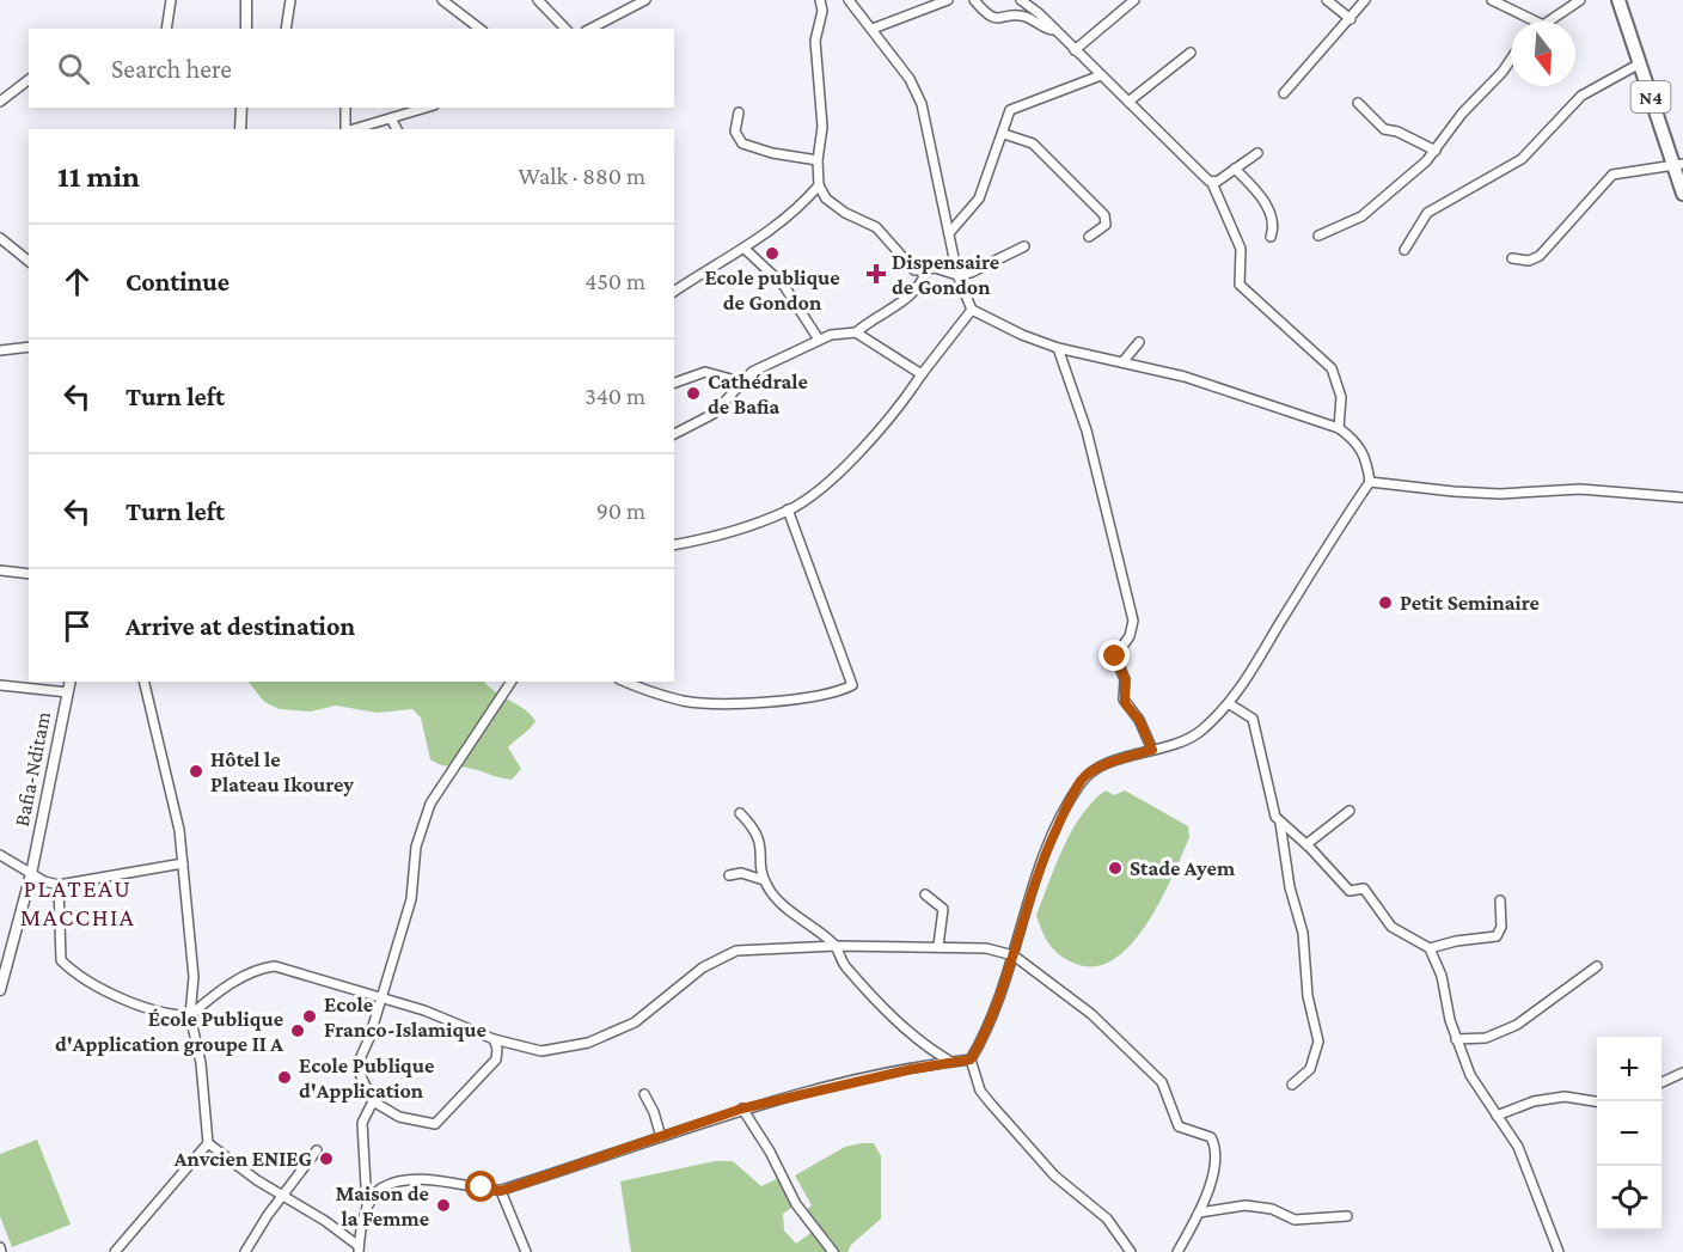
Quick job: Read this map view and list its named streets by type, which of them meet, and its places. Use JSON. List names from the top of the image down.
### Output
{
  "streets": {
    "highway": ["N4"],
    "main road": ["Bafia-Nditam"]
  },
  "districts": ["PLATEAU MACCHIA"],
  "places": {
    "other": [
      "Ecole publique de Gondon",
      "Cathédrale de Bafia",
      "Petit Seminaire",
      "Hôtel le Plateau Ikourey",
      "Stade Ayem",
      "Ecole Franco-Islamique",
      "École Publique d'Application groupe II A",
      "Ecole Publique d'Application",
      "Anvcien ENIEG",
      "Maison de la Femme"
    ],
    "health": ["Dispensaire de Gondon"]
  },
  "north": "bottom",
  "page": {
    "search": "Search here",
    "heading": ["11 min", "Walk · 880 m"],
    "list": [
      ["Continue", "450 m"],
      ["Turn left", "340 m"],
      ["Turn left", "90 m"],
      "Arrive at destination"
    ],
    "map_buttons": ["+", "−"]
  }
}
